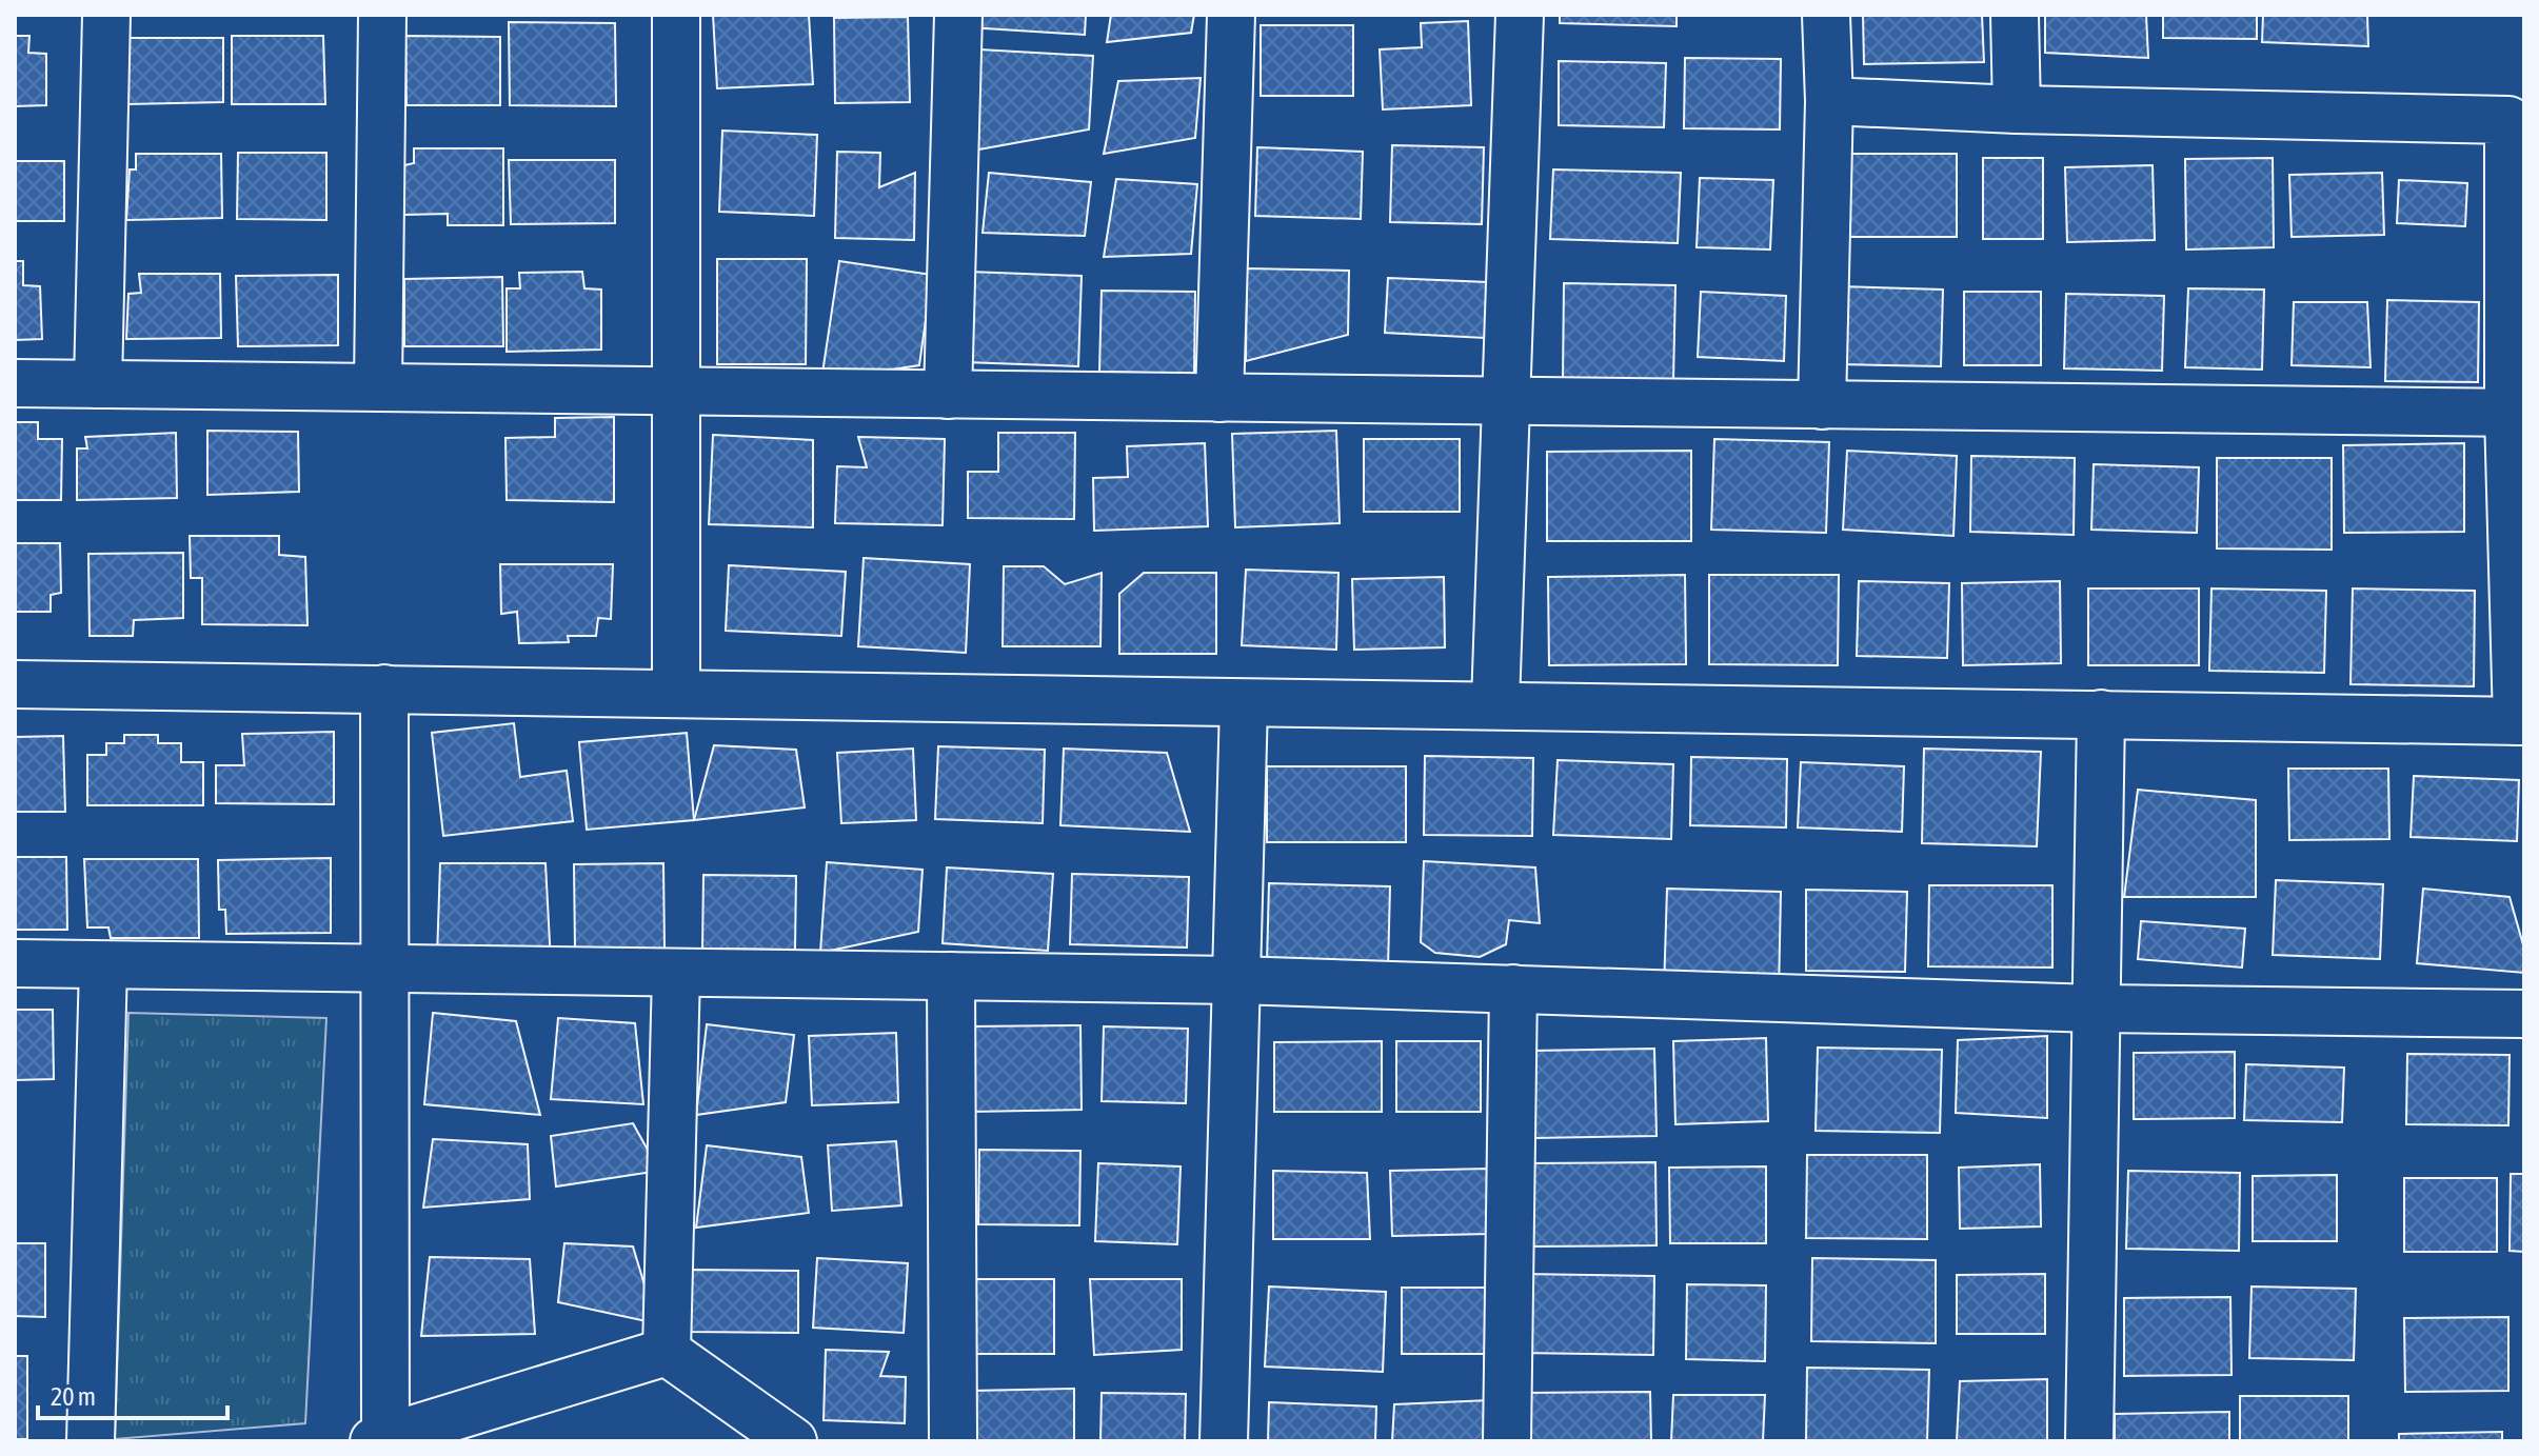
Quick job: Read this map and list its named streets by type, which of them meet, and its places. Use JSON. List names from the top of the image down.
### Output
{
  "scale_bar": "20 m"
}
